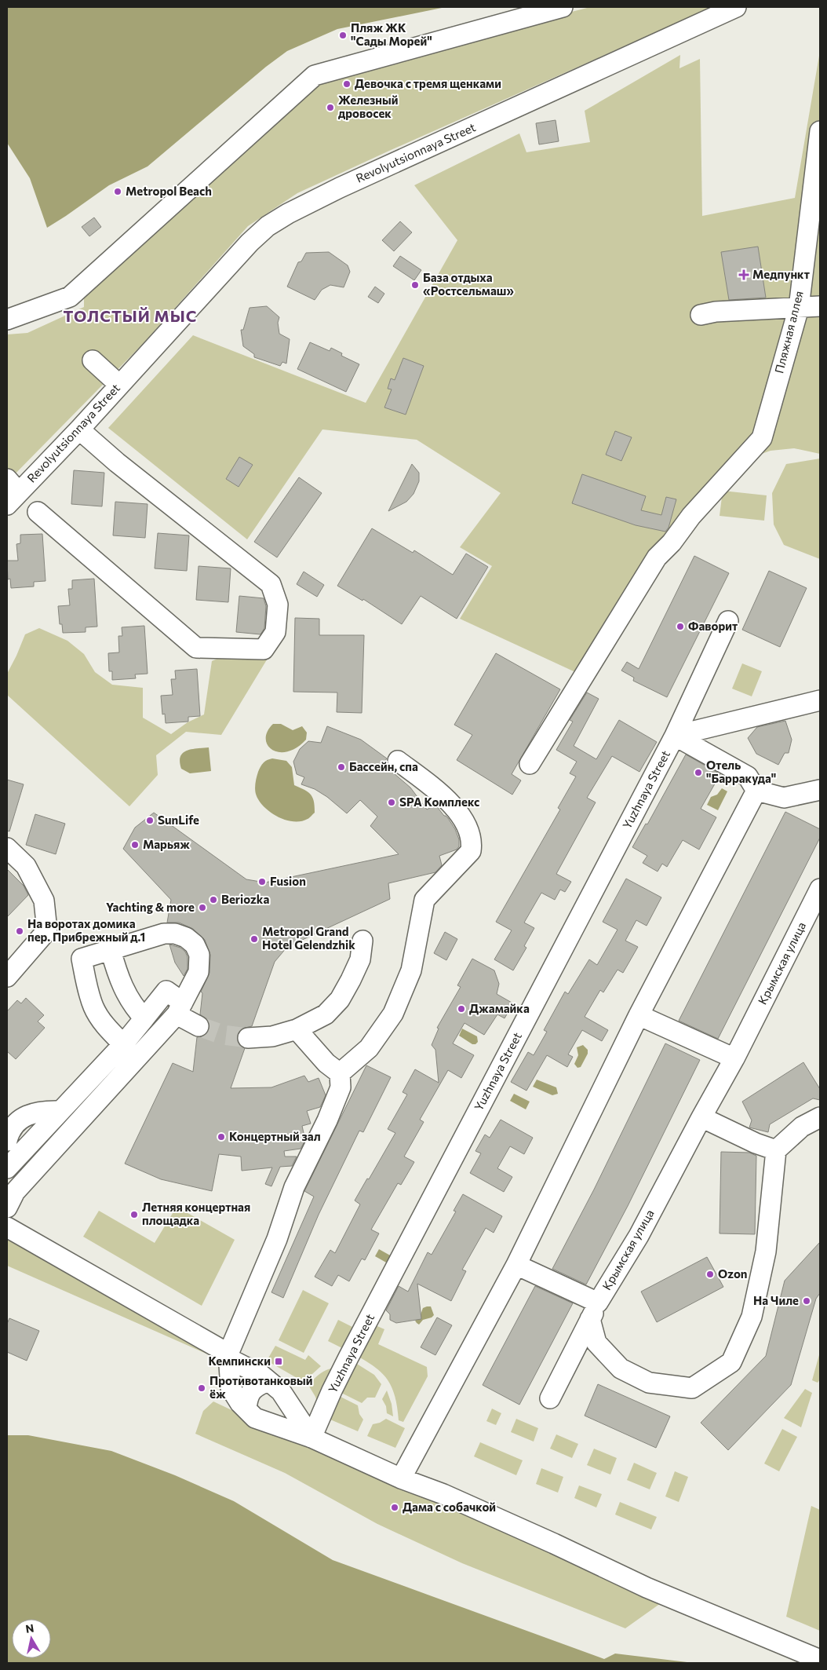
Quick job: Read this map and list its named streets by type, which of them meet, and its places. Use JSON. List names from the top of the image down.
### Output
{
  "streets": {
    "street": [
      "Revolyutsionnaya Street",
      "Пляжная аллея",
      "Yuzhnaya Street",
      "Крымская улица"
    ]
  },
  "districts": ["ТОЛСТЫЙ МЫС"],
  "places": {
    "other": [
      "Пляж ЖК \"Сады Морей\"",
      "Девочка с тремя щенками",
      "Железный дровосек",
      "Metropol Beach",
      "База отдыха «Ростсельмаш»",
      "Фаворит",
      "Бассейн, спа",
      "Отель \"Барракуда\"",
      "SPA Комплекс",
      "SunLife",
      "Марьяж",
      "Fusion",
      "Beriozka",
      "Yachting & more",
      "На воротах домика пер. Прибрежный д.1",
      "Metropol Grand Hotel Gelendzhik",
      "Джамайка",
      "Концертный зал",
      "Летняя концертная площадка",
      "Ozon",
      "На Чиле",
      "Противотанковый ёж",
      "Дама с собачкой"
    ],
    "health": ["Медпункт"],
    "transit": ["Кемпински"]
  },
  "north": "top"
}
